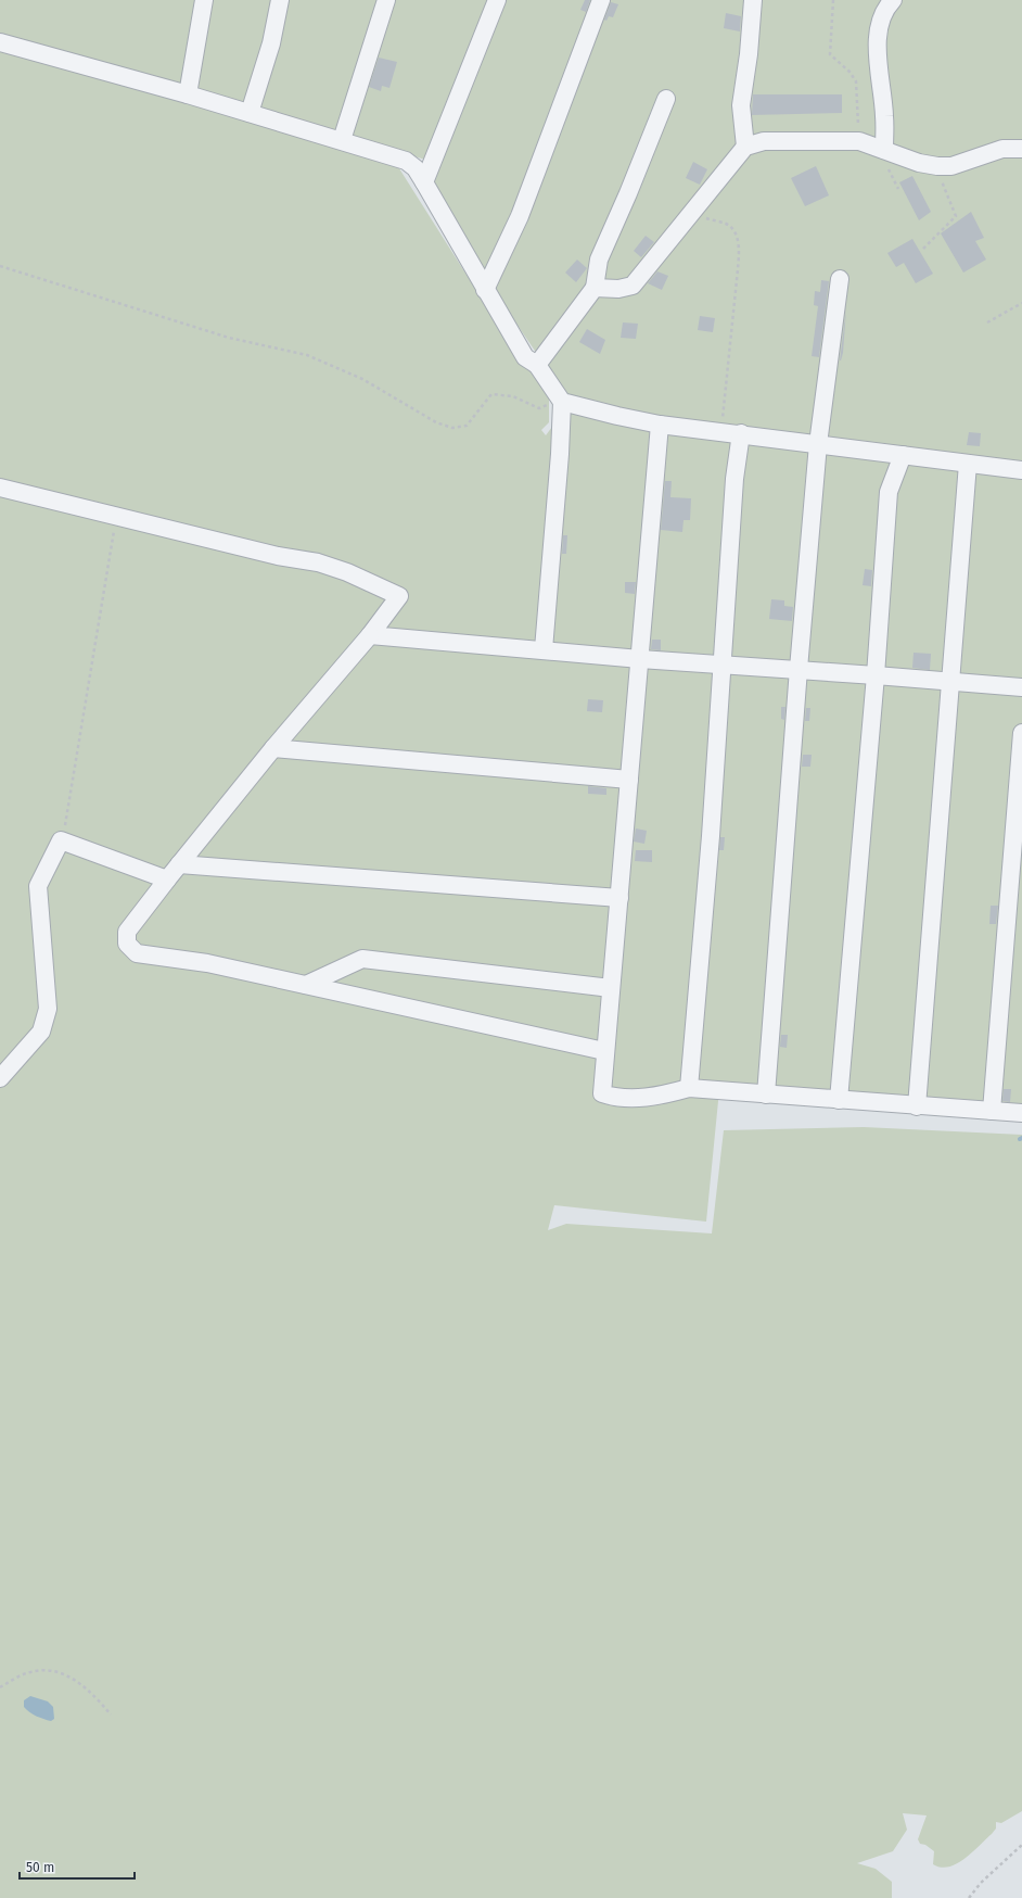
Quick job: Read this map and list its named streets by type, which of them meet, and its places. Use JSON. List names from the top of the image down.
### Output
{
  "scale_bar": "50 m"
}
